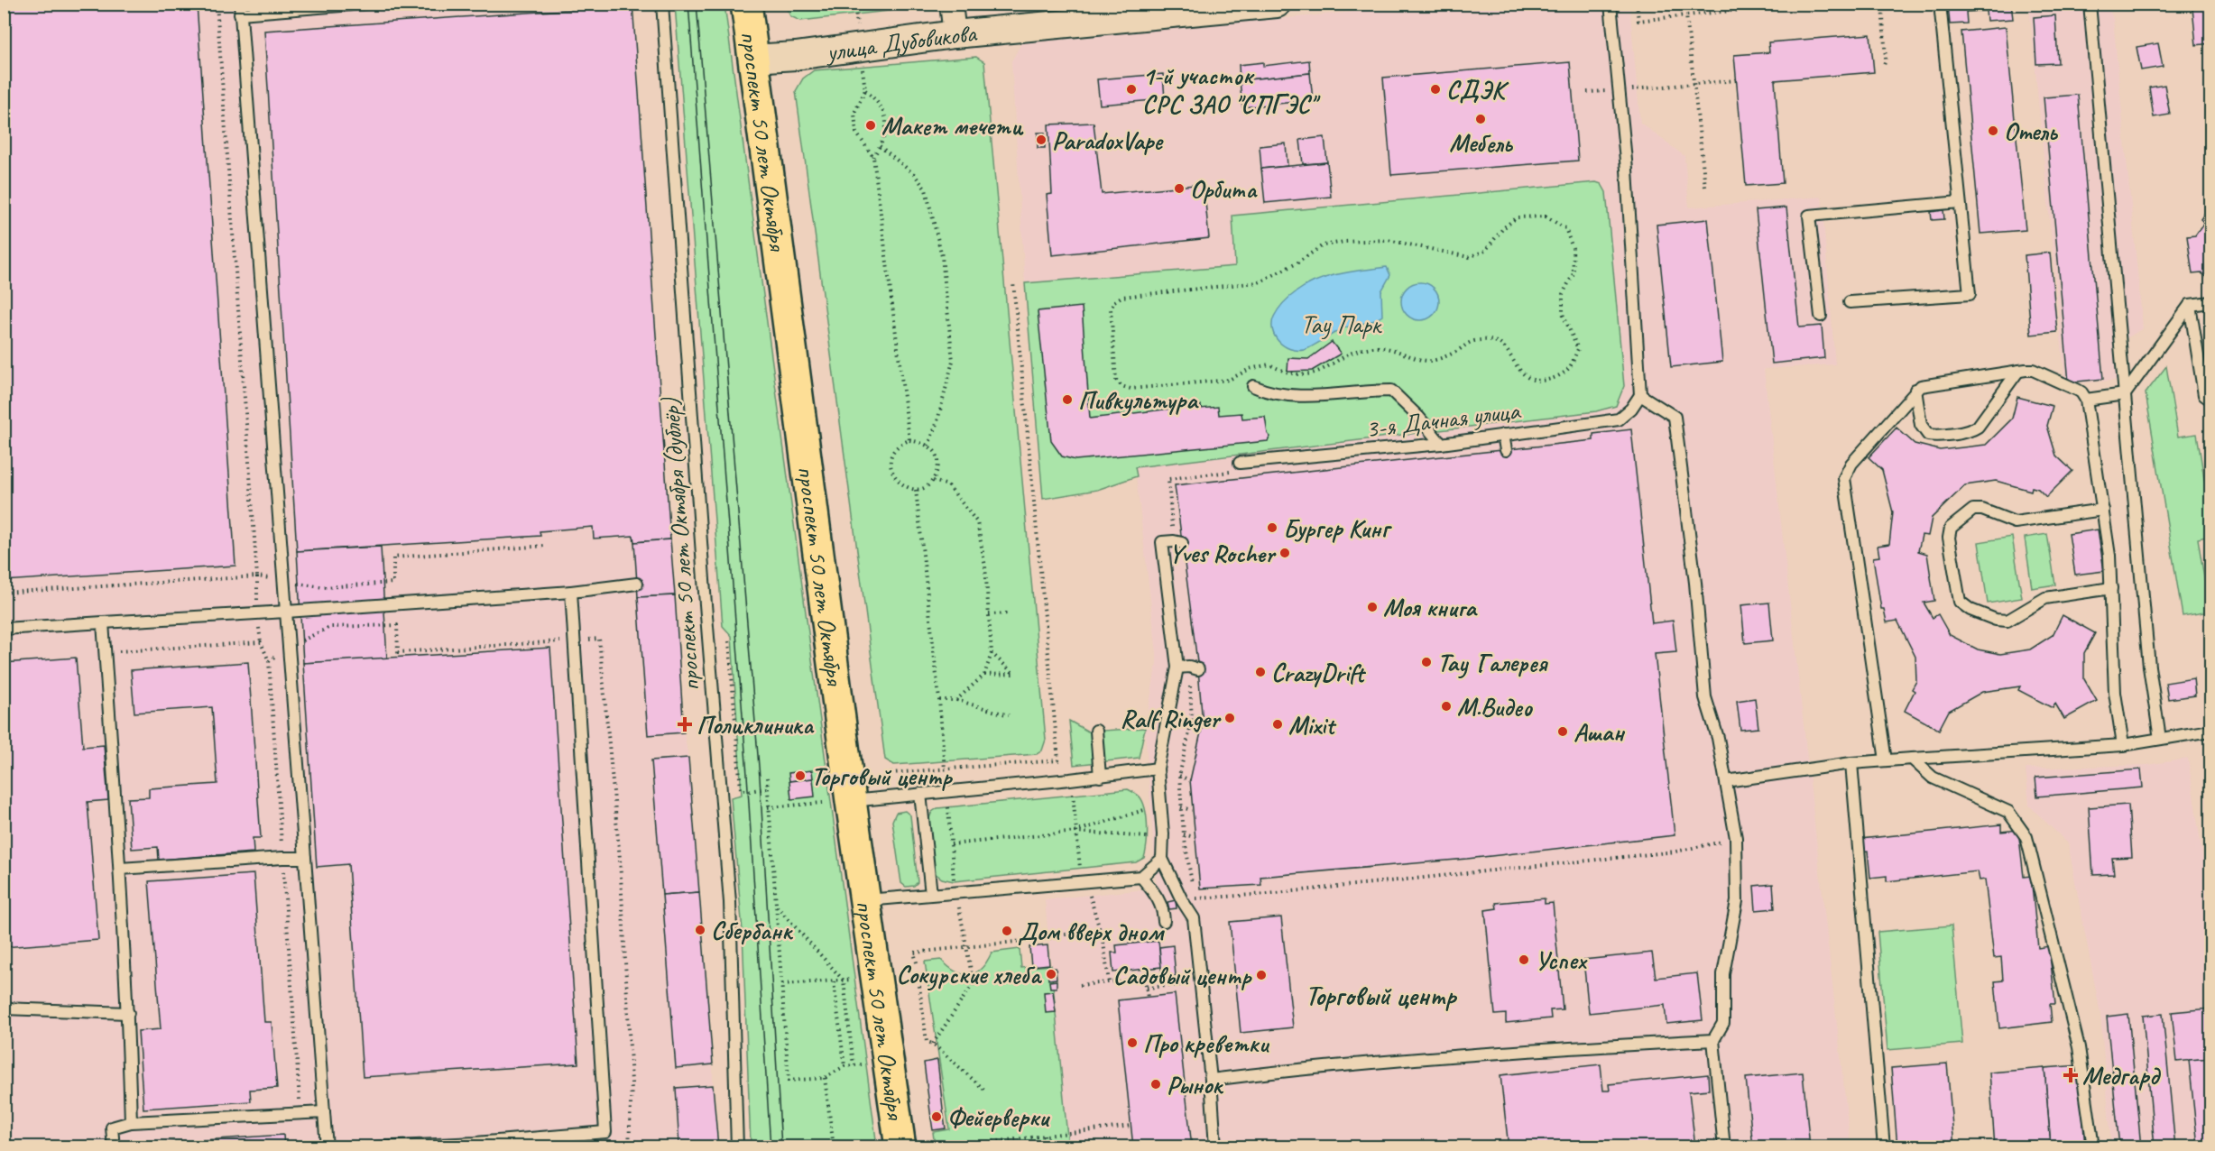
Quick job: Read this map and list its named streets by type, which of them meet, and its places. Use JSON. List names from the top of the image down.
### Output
{
  "streets": {
    "main road": ["проспект 50 лет Октября"],
    "street": ["улица Дубовикова"],
    "lane": ["3-я Дачная улица", "проспект 50 лет Октября (дублёр)"]
  },
  "crossings": [
    ["улица Дубовикова", "проспект 50 лет Октября"]
  ],
  "districts": ["Торговый центр"],
  "parks": ["Тау Парк"],
  "places": {
    "other": [
      "1-й участок СРС ЗАО \"СПГЭС\"",
      "СДЭК",
      "Мебель",
      "Макет мечети",
      "Отель",
      "ParadoxVape",
      "Орбита",
      "Пивкультура",
      "Бургер Кинг",
      "Yves Rocher",
      "Моя книга",
      "Тау Галерея",
      "CrazyDrift",
      "М.Видео",
      "Ralf Ringer",
      "Mixit",
      "Ашан",
      "Торговый центр",
      "Сбербанк",
      "Дом вверх дном",
      "Успех",
      "Сокурские хлеба",
      "Садовый центр",
      "Про креветки",
      "Рынок",
      "Фейерверки"
    ],
    "health": ["Поликлиника", "Медгард"]
  }
}
